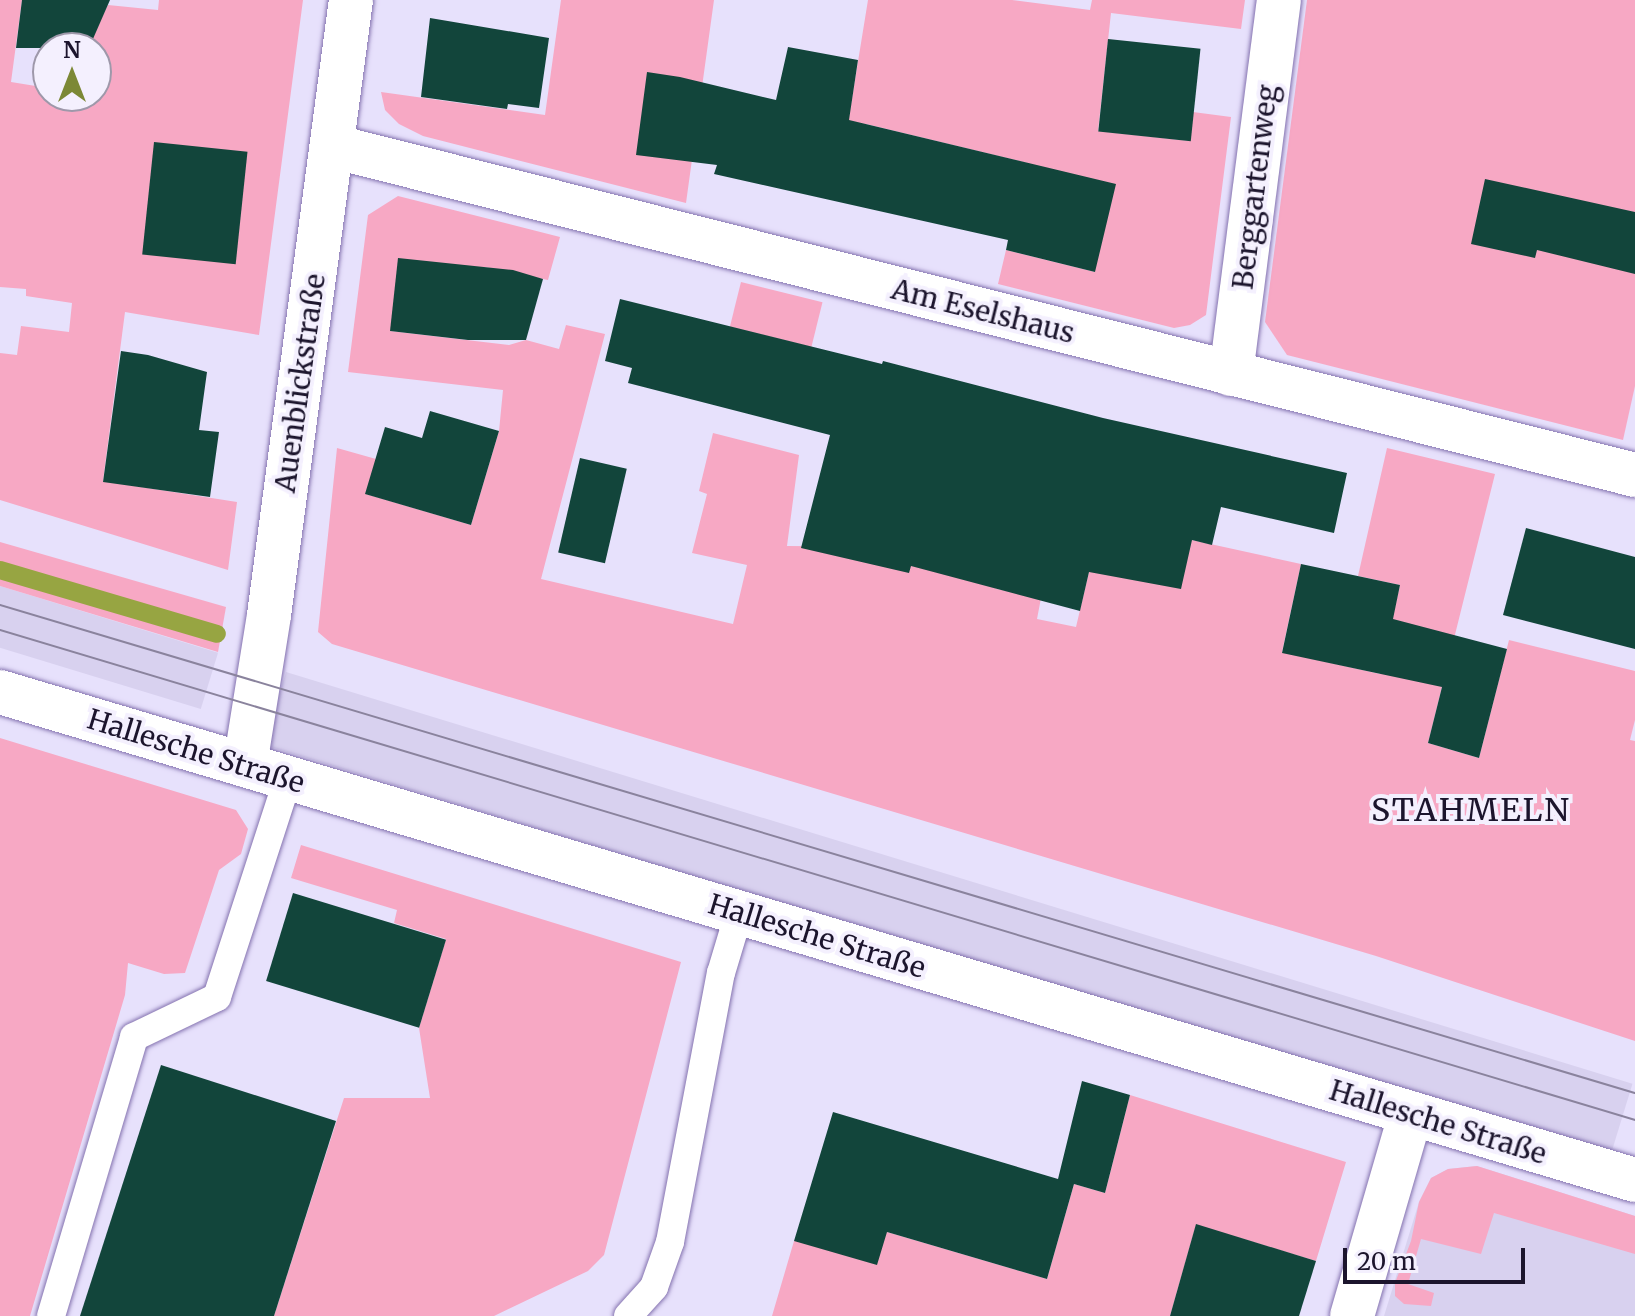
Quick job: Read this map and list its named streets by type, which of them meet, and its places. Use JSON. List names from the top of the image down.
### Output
{
  "streets": {
    "street": [
      "Berggartenweg",
      "Am Eselshaus",
      "Auenblickstraße",
      "Hallesche Straße"
    ]
  },
  "crossings": [
    ["Berggartenweg", "Am Eselshaus"],
    ["Am Eselshaus", "Auenblickstraße"],
    ["Auenblickstraße", "Hallesche Straße"]
  ],
  "districts": ["STAHMELN"],
  "scale_bar": "20 m",
  "north": "top"
}
